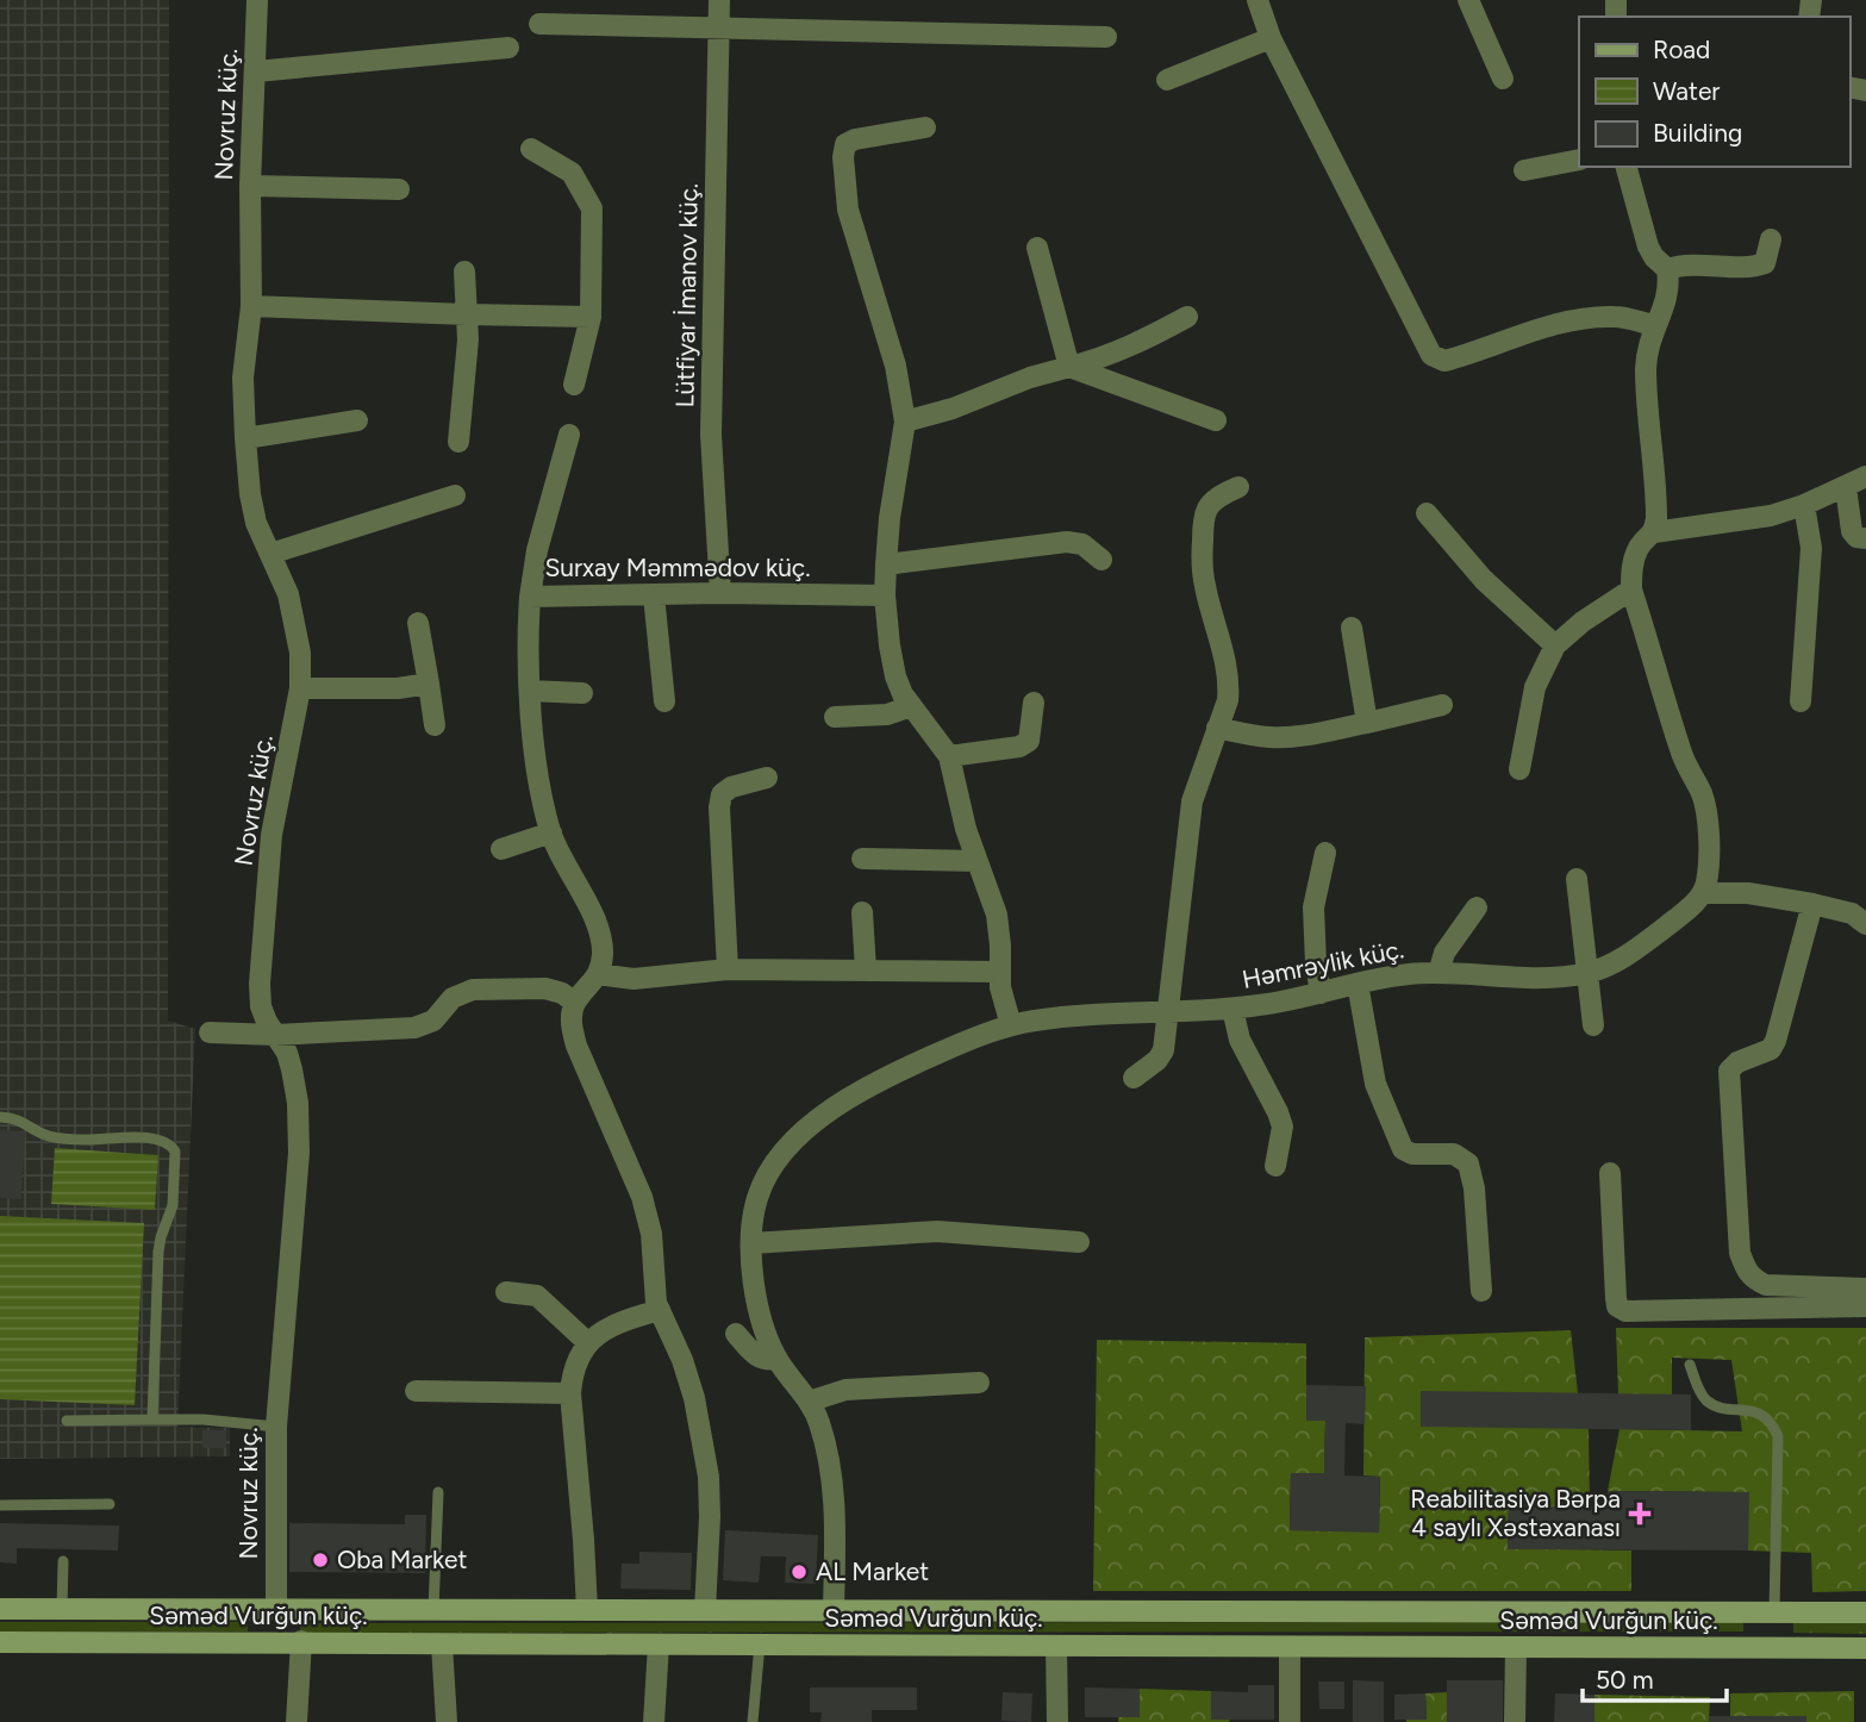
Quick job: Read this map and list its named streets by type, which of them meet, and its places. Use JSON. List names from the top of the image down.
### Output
{
  "streets": {
    "main road": ["Səməd Vurğun küç."],
    "street": [
      "Novruz küç.",
      "Lütfiyar İmanov küç.",
      "Surxay Məmmədov küç.",
      "Həmrəylik küç."
    ]
  },
  "crossings": [
    ["Novruz küç.", "Səməd Vurğun küç."],
    ["Lütfiyar İmanov küç.", "Surxay Məmmədov küç."],
    ["Həmrəylik küç.", "Səməd Vurğun küç."]
  ],
  "places": {
    "health": ["Reabilitasiya Bәrpa 4 saylı Xəstəxanası"],
    "other": ["Oba Market", "AL Market"]
  },
  "legend": ["Road", "Water", "Building"],
  "scale_bar": "50 m"
}
